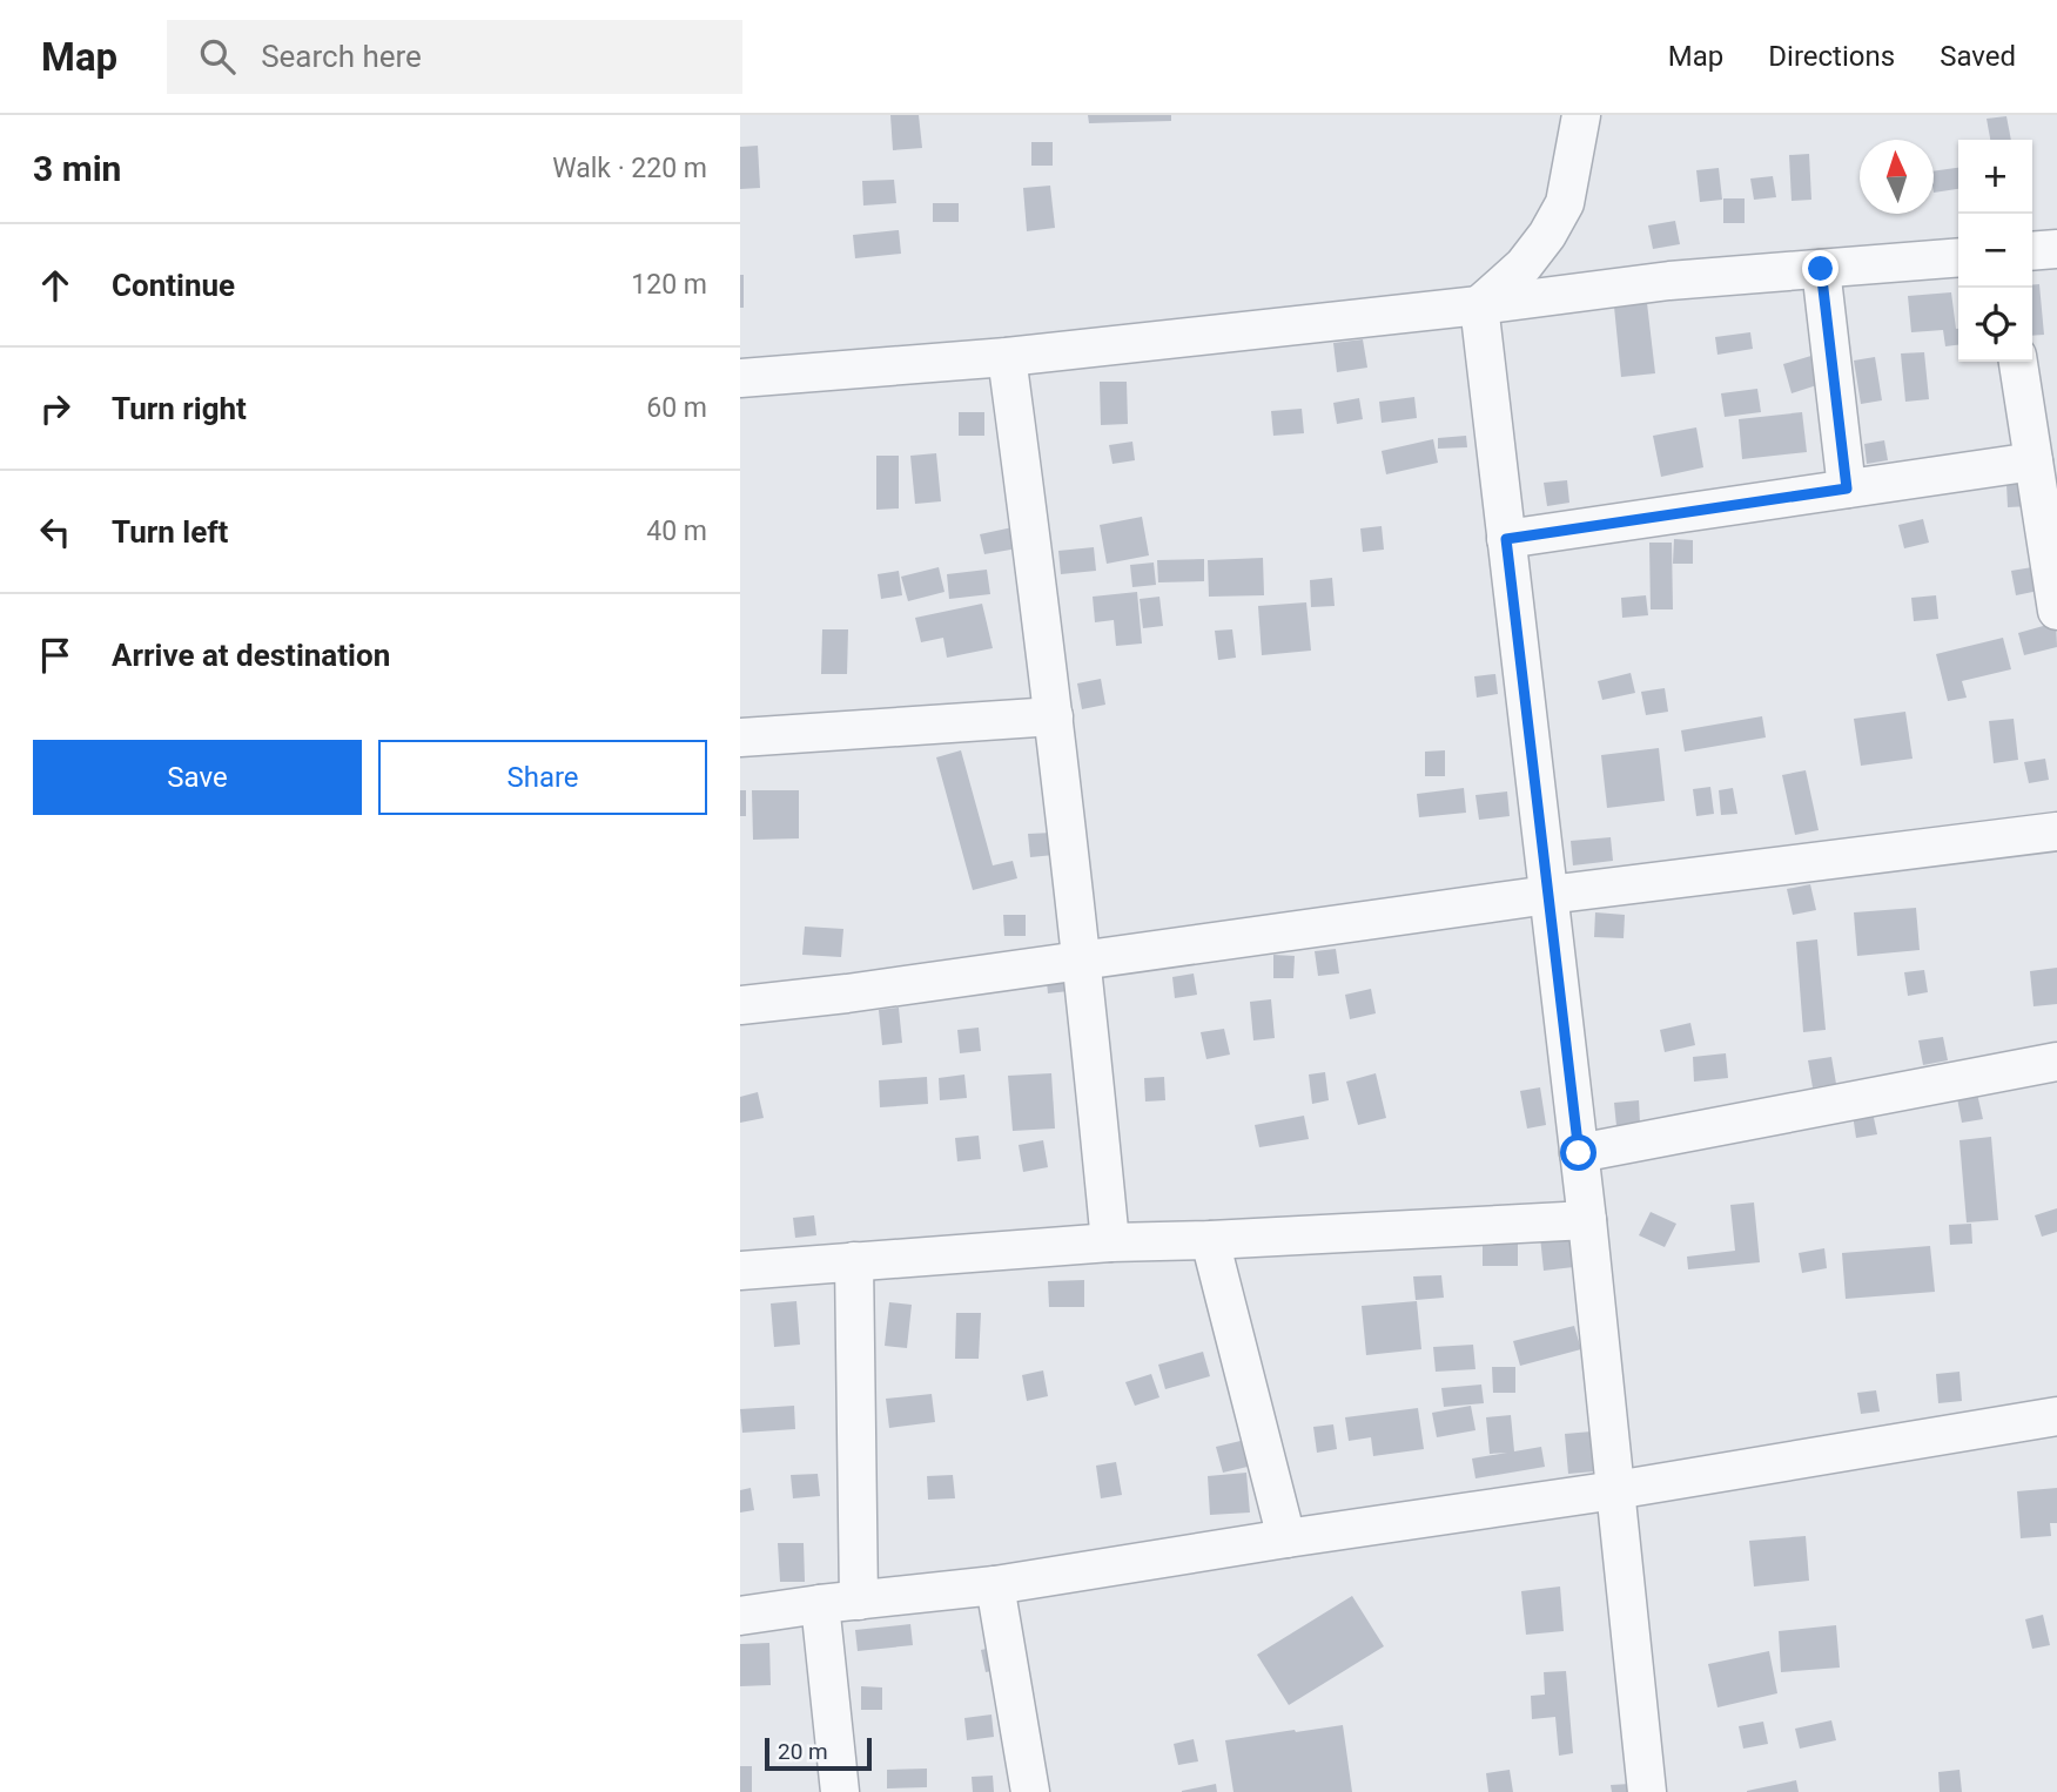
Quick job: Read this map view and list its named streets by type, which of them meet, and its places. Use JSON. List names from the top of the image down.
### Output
{
  "scale_bar": "20 m",
  "north": "top",
  "page": {
    "header": "Map",
    "search": "Search here",
    "nav": ["Map", "Directions", "Saved"],
    "heading": ["3 min", "Walk · 220 m"],
    "map_buttons": ["+", "−"],
    "list": [
      ["Continue", "120 m"],
      ["Turn right", "60 m"],
      ["Turn left", "40 m"],
      "Arrive at destination"
    ],
    "buttons": ["Save", "Share"],
    "scale": "20 m"
  }
}
